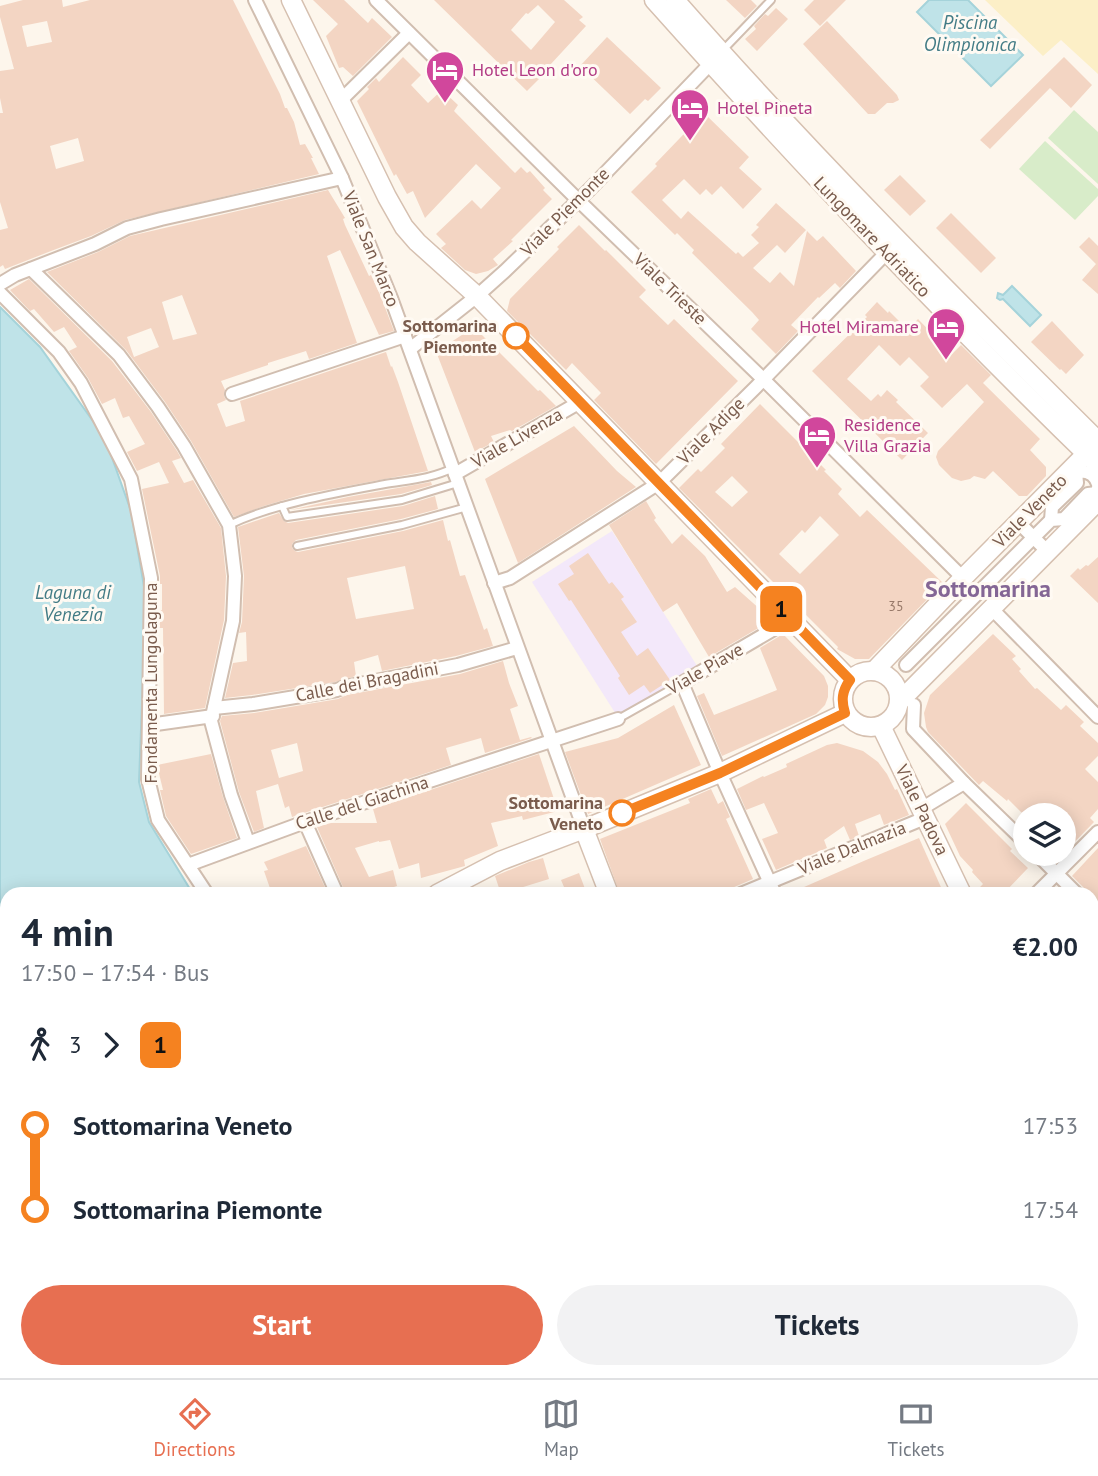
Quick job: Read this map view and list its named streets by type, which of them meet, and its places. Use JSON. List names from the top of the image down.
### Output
{
  "streets": {
    "street": [
      "Viale Piemonte",
      "Lungomare Adriatico",
      "Viale San Marco",
      "Viale Trieste",
      "Viale Adige",
      "Viale Livenza",
      "Viale Veneto",
      "Viale Piave",
      "Calle dei Bragadini",
      "Fondamenta Lungolaguna",
      "Calle del Giachina",
      "Viale Padova",
      "Viale Dalmazia"
    ]
  },
  "crossings": [
    ["Viale Piemonte", "Lungomare Adriatico"],
    ["Viale Piemonte", "Viale San Marco"],
    ["Viale Piemonte", "Viale Trieste"],
    ["Lungomare Adriatico", "Viale Adige"],
    ["Lungomare Adriatico", "Viale Veneto"],
    ["Viale San Marco", "Viale Adige"],
    ["Viale San Marco", "Viale Livenza"],
    ["Viale San Marco", "Viale Veneto"],
    ["Viale San Marco", "Viale Piave"],
    ["Viale San Marco", "Calle dei Bragadini"],
    ["Viale San Marco", "Calle del Giachina"],
    ["Viale San Marco", "Viale Padova"],
    ["Viale Trieste", "Viale Adige"],
    ["Viale Trieste", "Viale Veneto"],
    ["Viale Veneto", "Viale Padova"],
    ["Viale Piave", "Calle del Giachina"],
    ["Calle dei Bragadini", "Fondamenta Lungolaguna"],
    ["Fondamenta Lungolaguna", "Calle del Giachina"],
    ["Viale Padova", "Viale Dalmazia"]
  ],
  "districts": ["Sottomarina"],
  "water": ["Piscina Olimpionica", "Laguna di Venezia"],
  "places": {
    "hotel": [
      "Hotel Leon d'oro",
      "Hotel Pineta",
      "Hotel Miramare",
      "Residence Villa Grazia"
    ],
    "other": ["Sottomarina Piemonte", "Sottomarina Veneto"]
  },
  "lines": ["bus line 1"],
  "house_numbers": ["35"],
  "page": {
    "on_map": "1",
    "heading": ["4 min", "17:50 – 17:54 · Bus", "€2.00"],
    "legs": ["3", "1"],
    "list": [
      {
        "name": "Sottomarina Veneto",
        "value": "17:53"
      },
      {
        "name": "Sottomarina Piemonte",
        "value": "17:54"
      }
    ],
    "buttons": ["Start", "Tickets"],
    "tabs": ["Directions", "Map", "Tickets"]
  }
}
